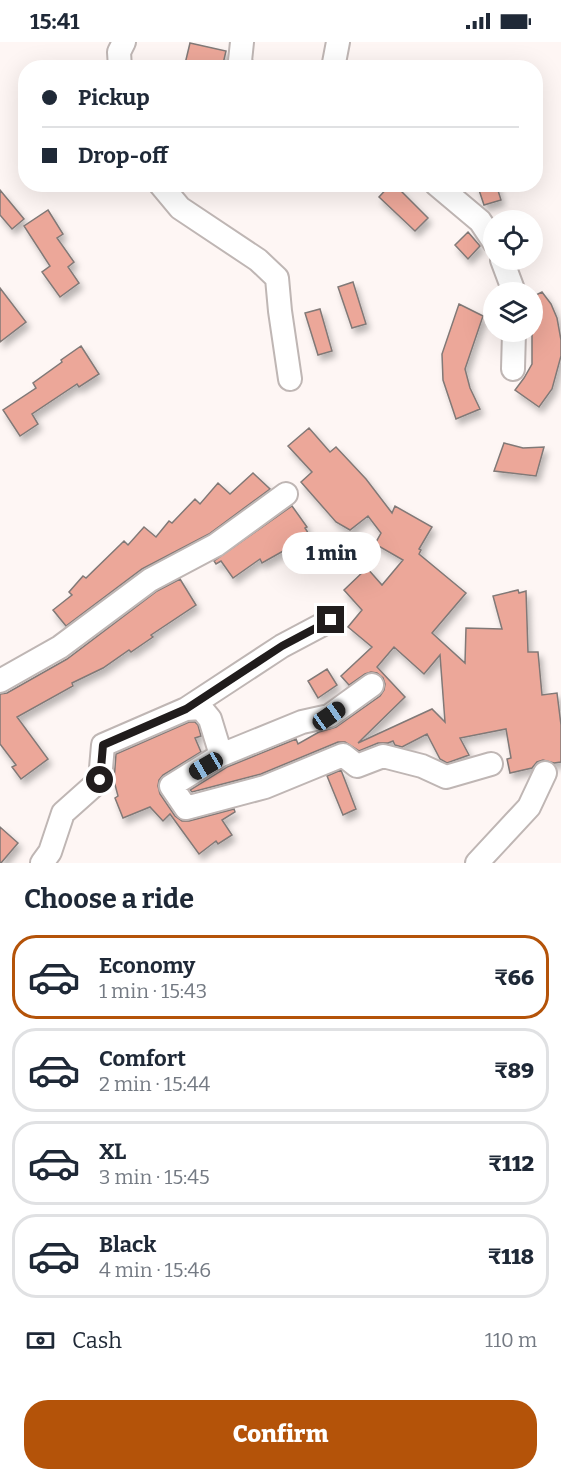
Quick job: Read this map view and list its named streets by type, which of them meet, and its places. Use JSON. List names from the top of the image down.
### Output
{
  "page": {
    "status": "15:41",
    "banner": ["Pickup", "Drop-off"],
    "bubble": "1 min",
    "heading": "Choose a ride",
    "list": [
      {
        "name": "Economy",
        "note": "1 min · 15:43",
        "value": "₹66"
      },
      {
        "name": "Comfort",
        "note": "2 min · 15:44",
        "value": "₹89"
      },
      {
        "name": "XL",
        "note": "3 min · 15:45",
        "value": "₹112"
      },
      {
        "name": "Black",
        "note": "4 min · 15:46",
        "value": "₹118"
      }
    ],
    "pay": ["Cash", "110 m"],
    "buttons": "Confirm"
  }
}
